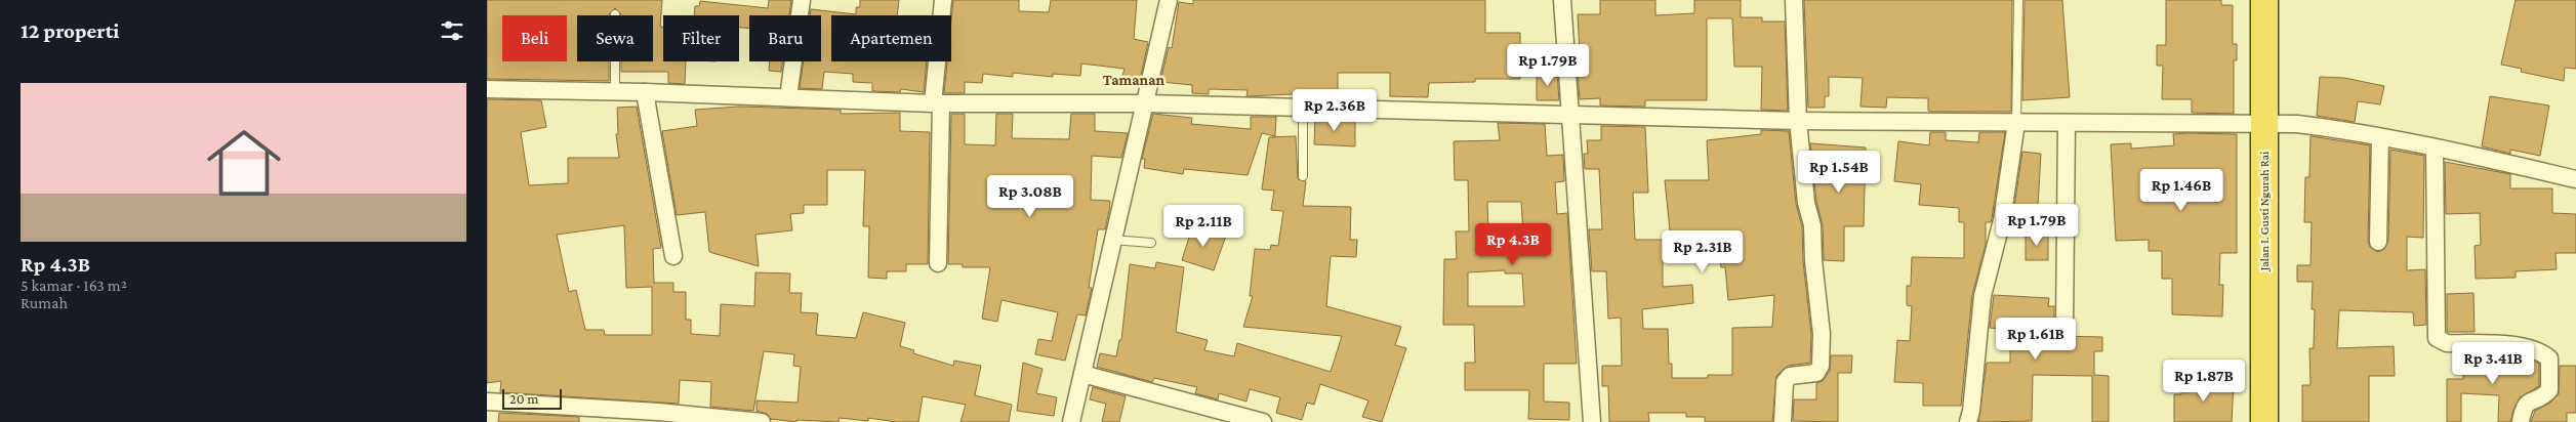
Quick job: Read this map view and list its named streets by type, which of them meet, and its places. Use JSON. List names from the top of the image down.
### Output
{
  "streets": {
    "highway": ["Jalan I. Gusti Ngurah Rai"]
  },
  "districts": ["Tamanan"],
  "scale_bar": "20 m",
  "page": {
    "heading": "12 properti",
    "chip": [
      "Beli",
      "Sewa",
      "Filter",
      "Baru",
      "Apartemen"
    ],
    "price": [
      "Rp 1.79B",
      "Rp 2.36B",
      "Rp 1.54B",
      "Rp 1.46B",
      "Rp 3.08B",
      "Rp 1.79B",
      "Rp 2.11B",
      "Rp 4.3B",
      "Rp 2.31B",
      "Rp 1.61B",
      "Rp 3.41B",
      "Rp 1.87B"
    ],
    "list": [
      {
        "name": "Rp 4.3B",
        "note": "5 kamar · 163 m² · Rumah"
      }
    ],
    "scale": "20 m"
  }
}
